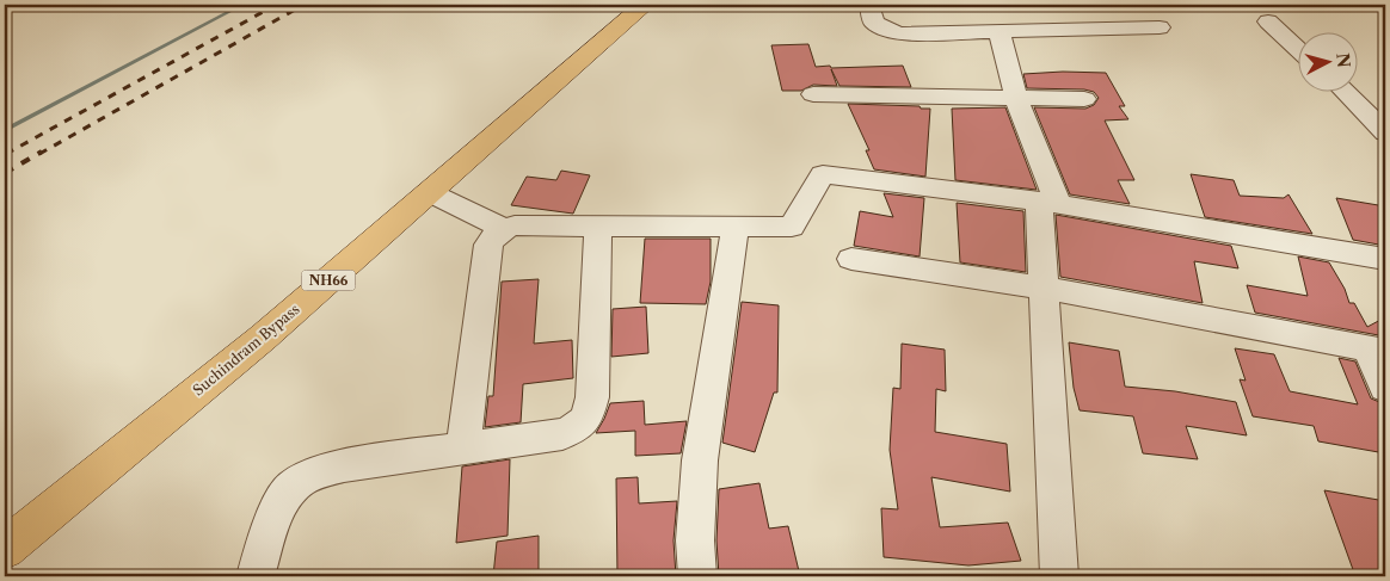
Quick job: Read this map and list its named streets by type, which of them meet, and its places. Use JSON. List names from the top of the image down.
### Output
{
  "streets": {
    "highway": ["NH66", "Suchindram Bypass"]
  },
  "north": "right"
}
